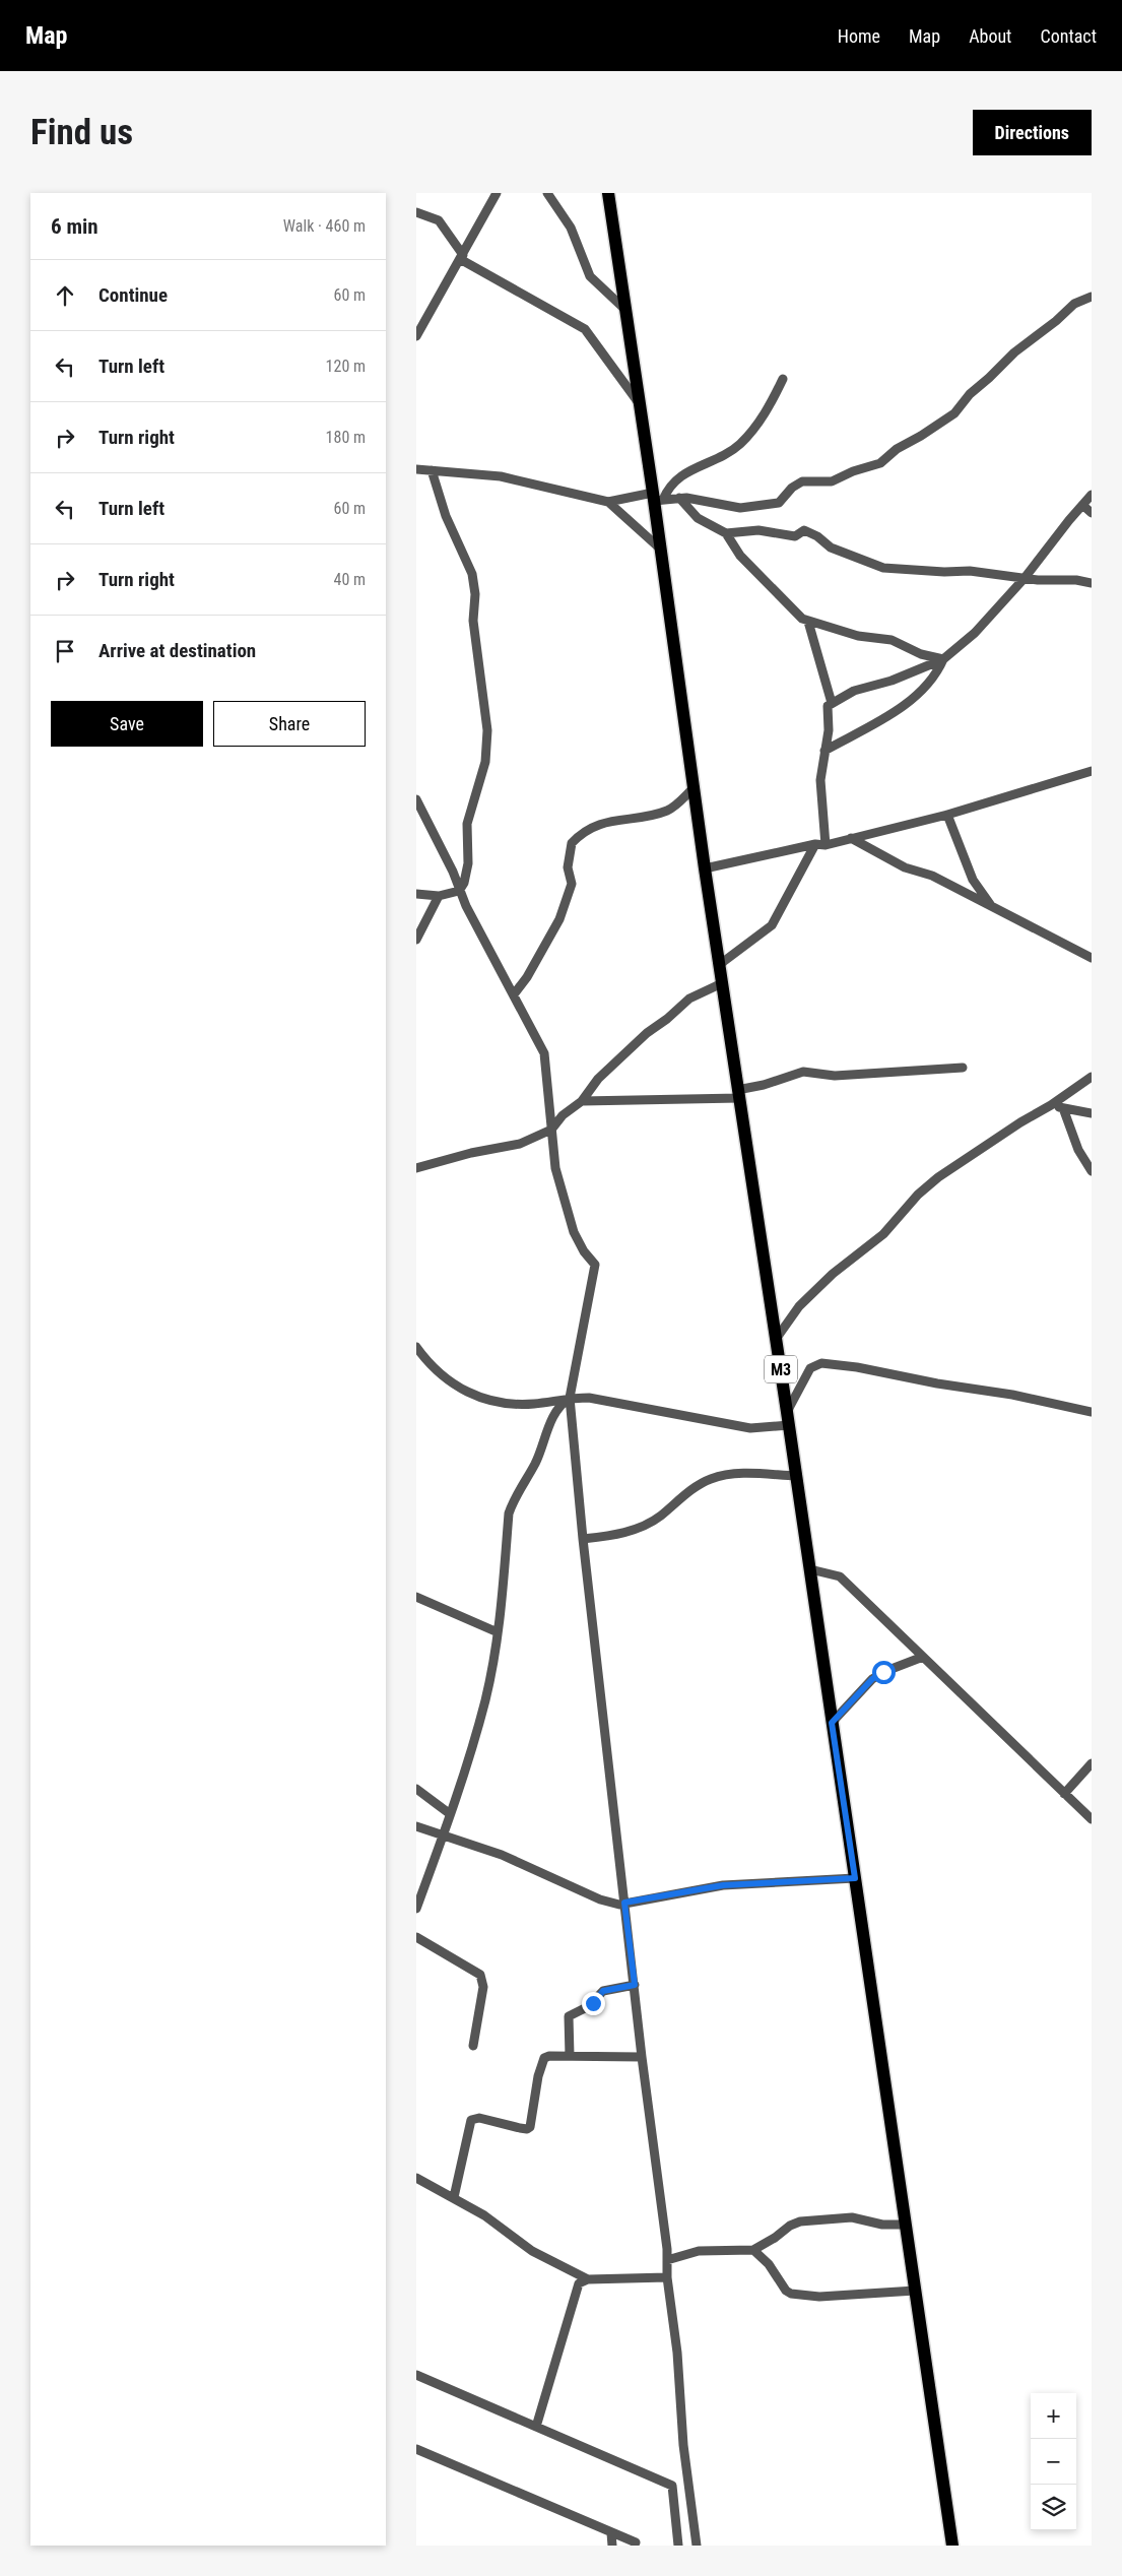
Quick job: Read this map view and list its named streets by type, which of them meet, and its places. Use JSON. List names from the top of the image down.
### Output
{
  "streets": {
    "main road": ["M3"]
  },
  "page": {
    "header": "Map",
    "nav": [
      "Home",
      "Map",
      "About",
      "Contact"
    ],
    "buttons": [
      "Directions",
      ["Save", "Share"]
    ],
    "title": "Find us",
    "heading": ["6 min", "Walk · 460 m"],
    "list": [
      ["Continue", "60 m"],
      ["Turn left", "120 m"],
      ["Turn right", "180 m"],
      ["Turn left", "60 m"],
      ["Turn right", "40 m"],
      "Arrive at destination"
    ],
    "map_buttons": ["+", "−"]
  }
}
